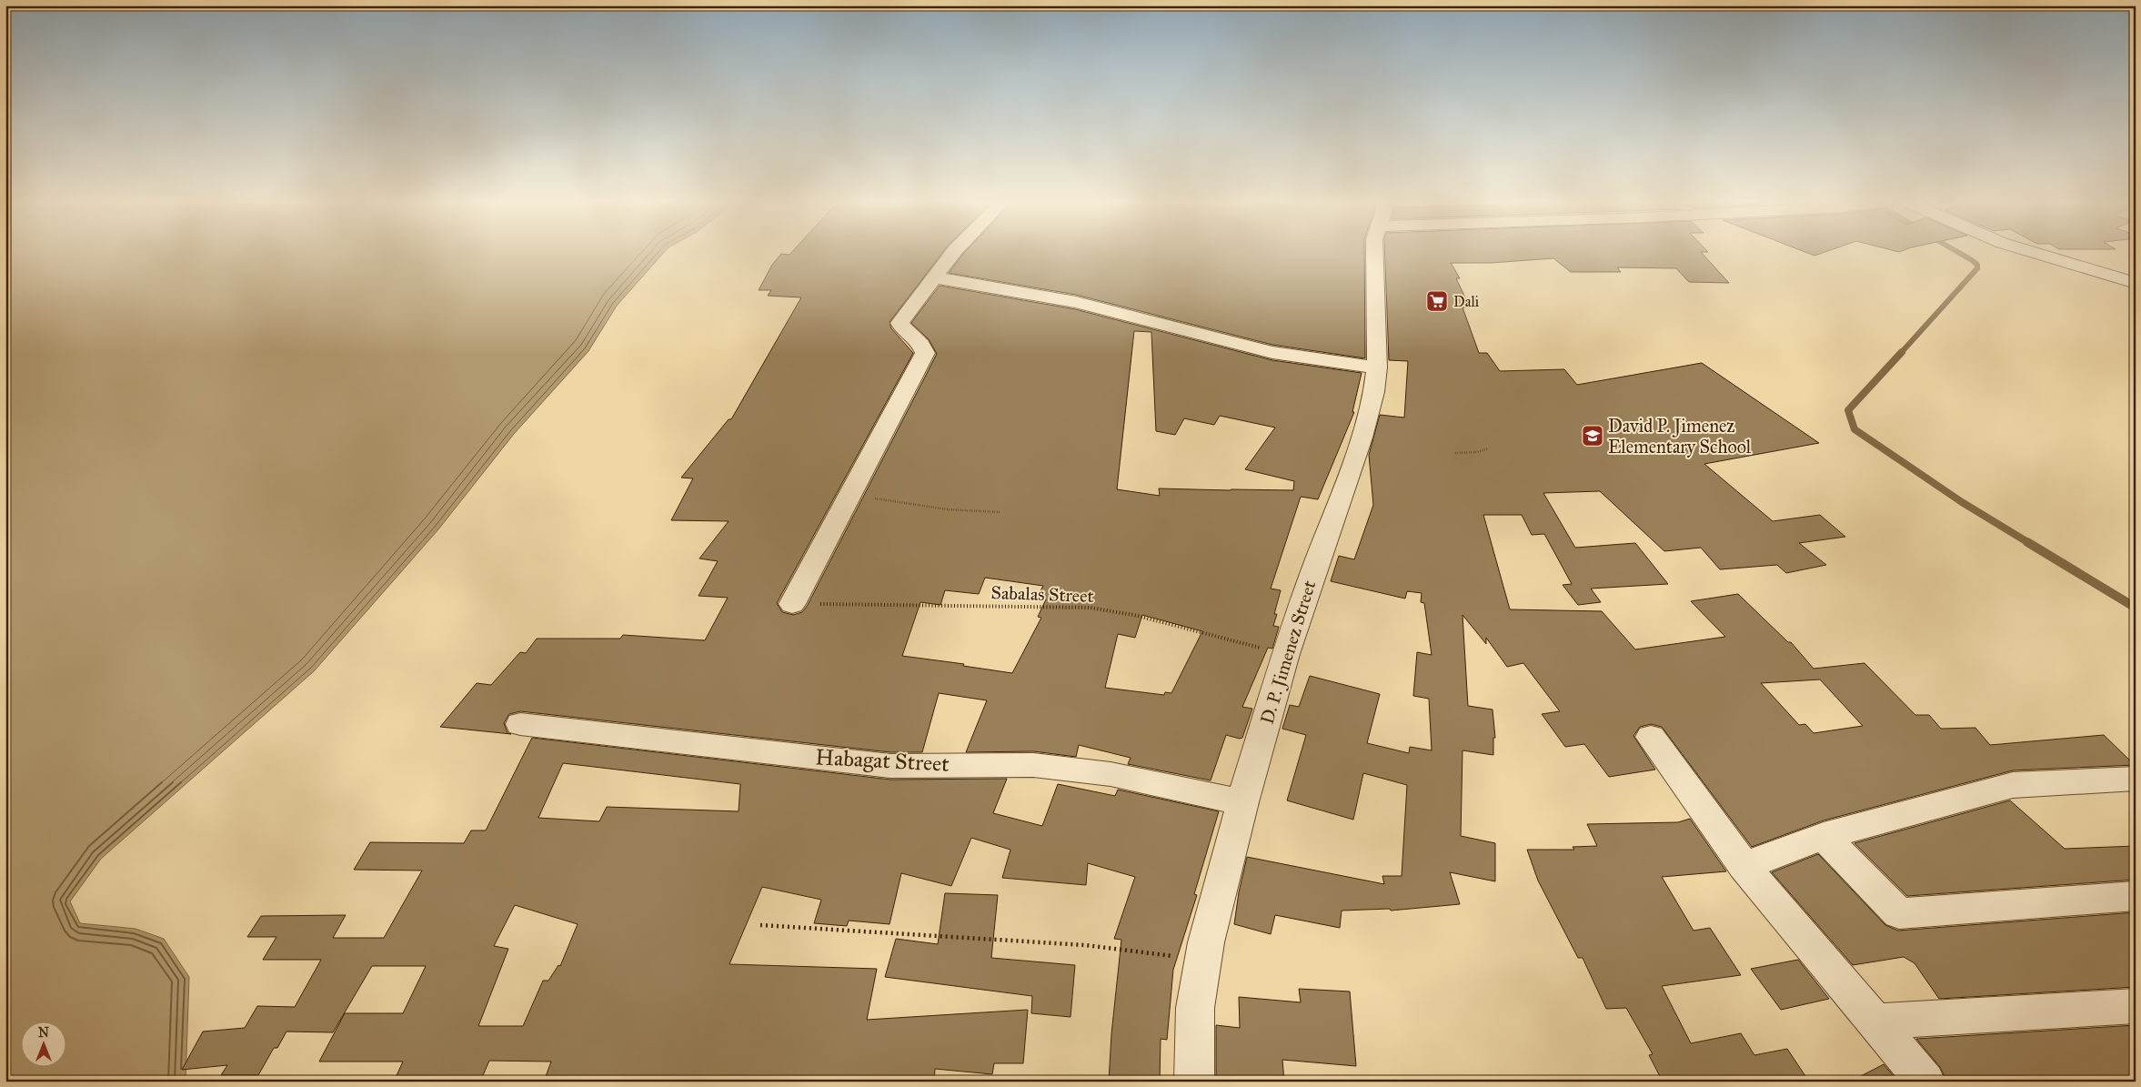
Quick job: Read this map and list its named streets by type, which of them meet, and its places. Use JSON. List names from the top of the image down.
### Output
{
  "streets": {
    "street": ["D. P. Jimenez Street", "Habagat Street"],
    "path": ["Sabalas Street"]
  },
  "crossings": [
    ["Sabalas Street", "D. P. Jimenez Street"],
    ["D. P. Jimenez Street", "Habagat Street"]
  ],
  "places": {
    "supermarket": ["Dali"],
    "school or university": ["David P. Jimenez Elementary School"]
  },
  "north": "top"
}
